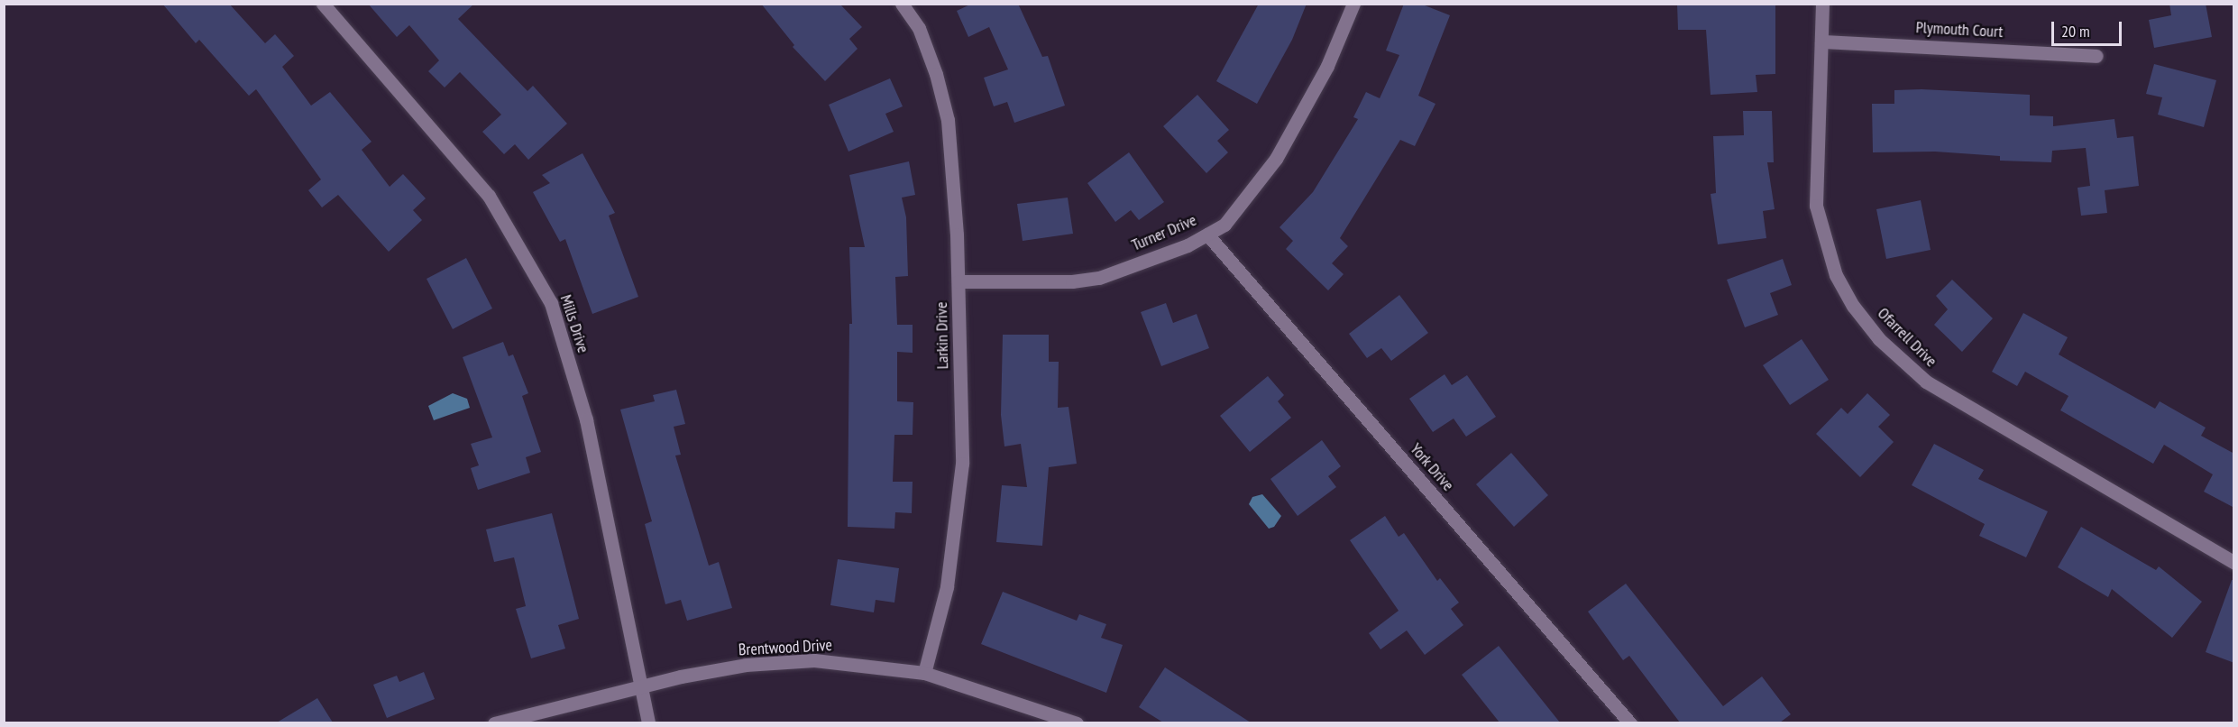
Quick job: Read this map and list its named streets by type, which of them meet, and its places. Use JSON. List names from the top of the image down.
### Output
{
  "streets": {
    "street": [
      "Plymouth Court",
      "Turner Drive",
      "Mills Drive",
      "Larkin Drive",
      "Ofarrell Drive",
      "York Drive",
      "Brentwood Drive"
    ]
  },
  "crossings": [
    ["Plymouth Court", "Ofarrell Drive"],
    ["Turner Drive", "Larkin Drive"],
    ["Turner Drive", "York Drive"],
    ["Mills Drive", "Brentwood Drive"],
    ["Larkin Drive", "Brentwood Drive"]
  ],
  "scale_bar": "20 m"
}
